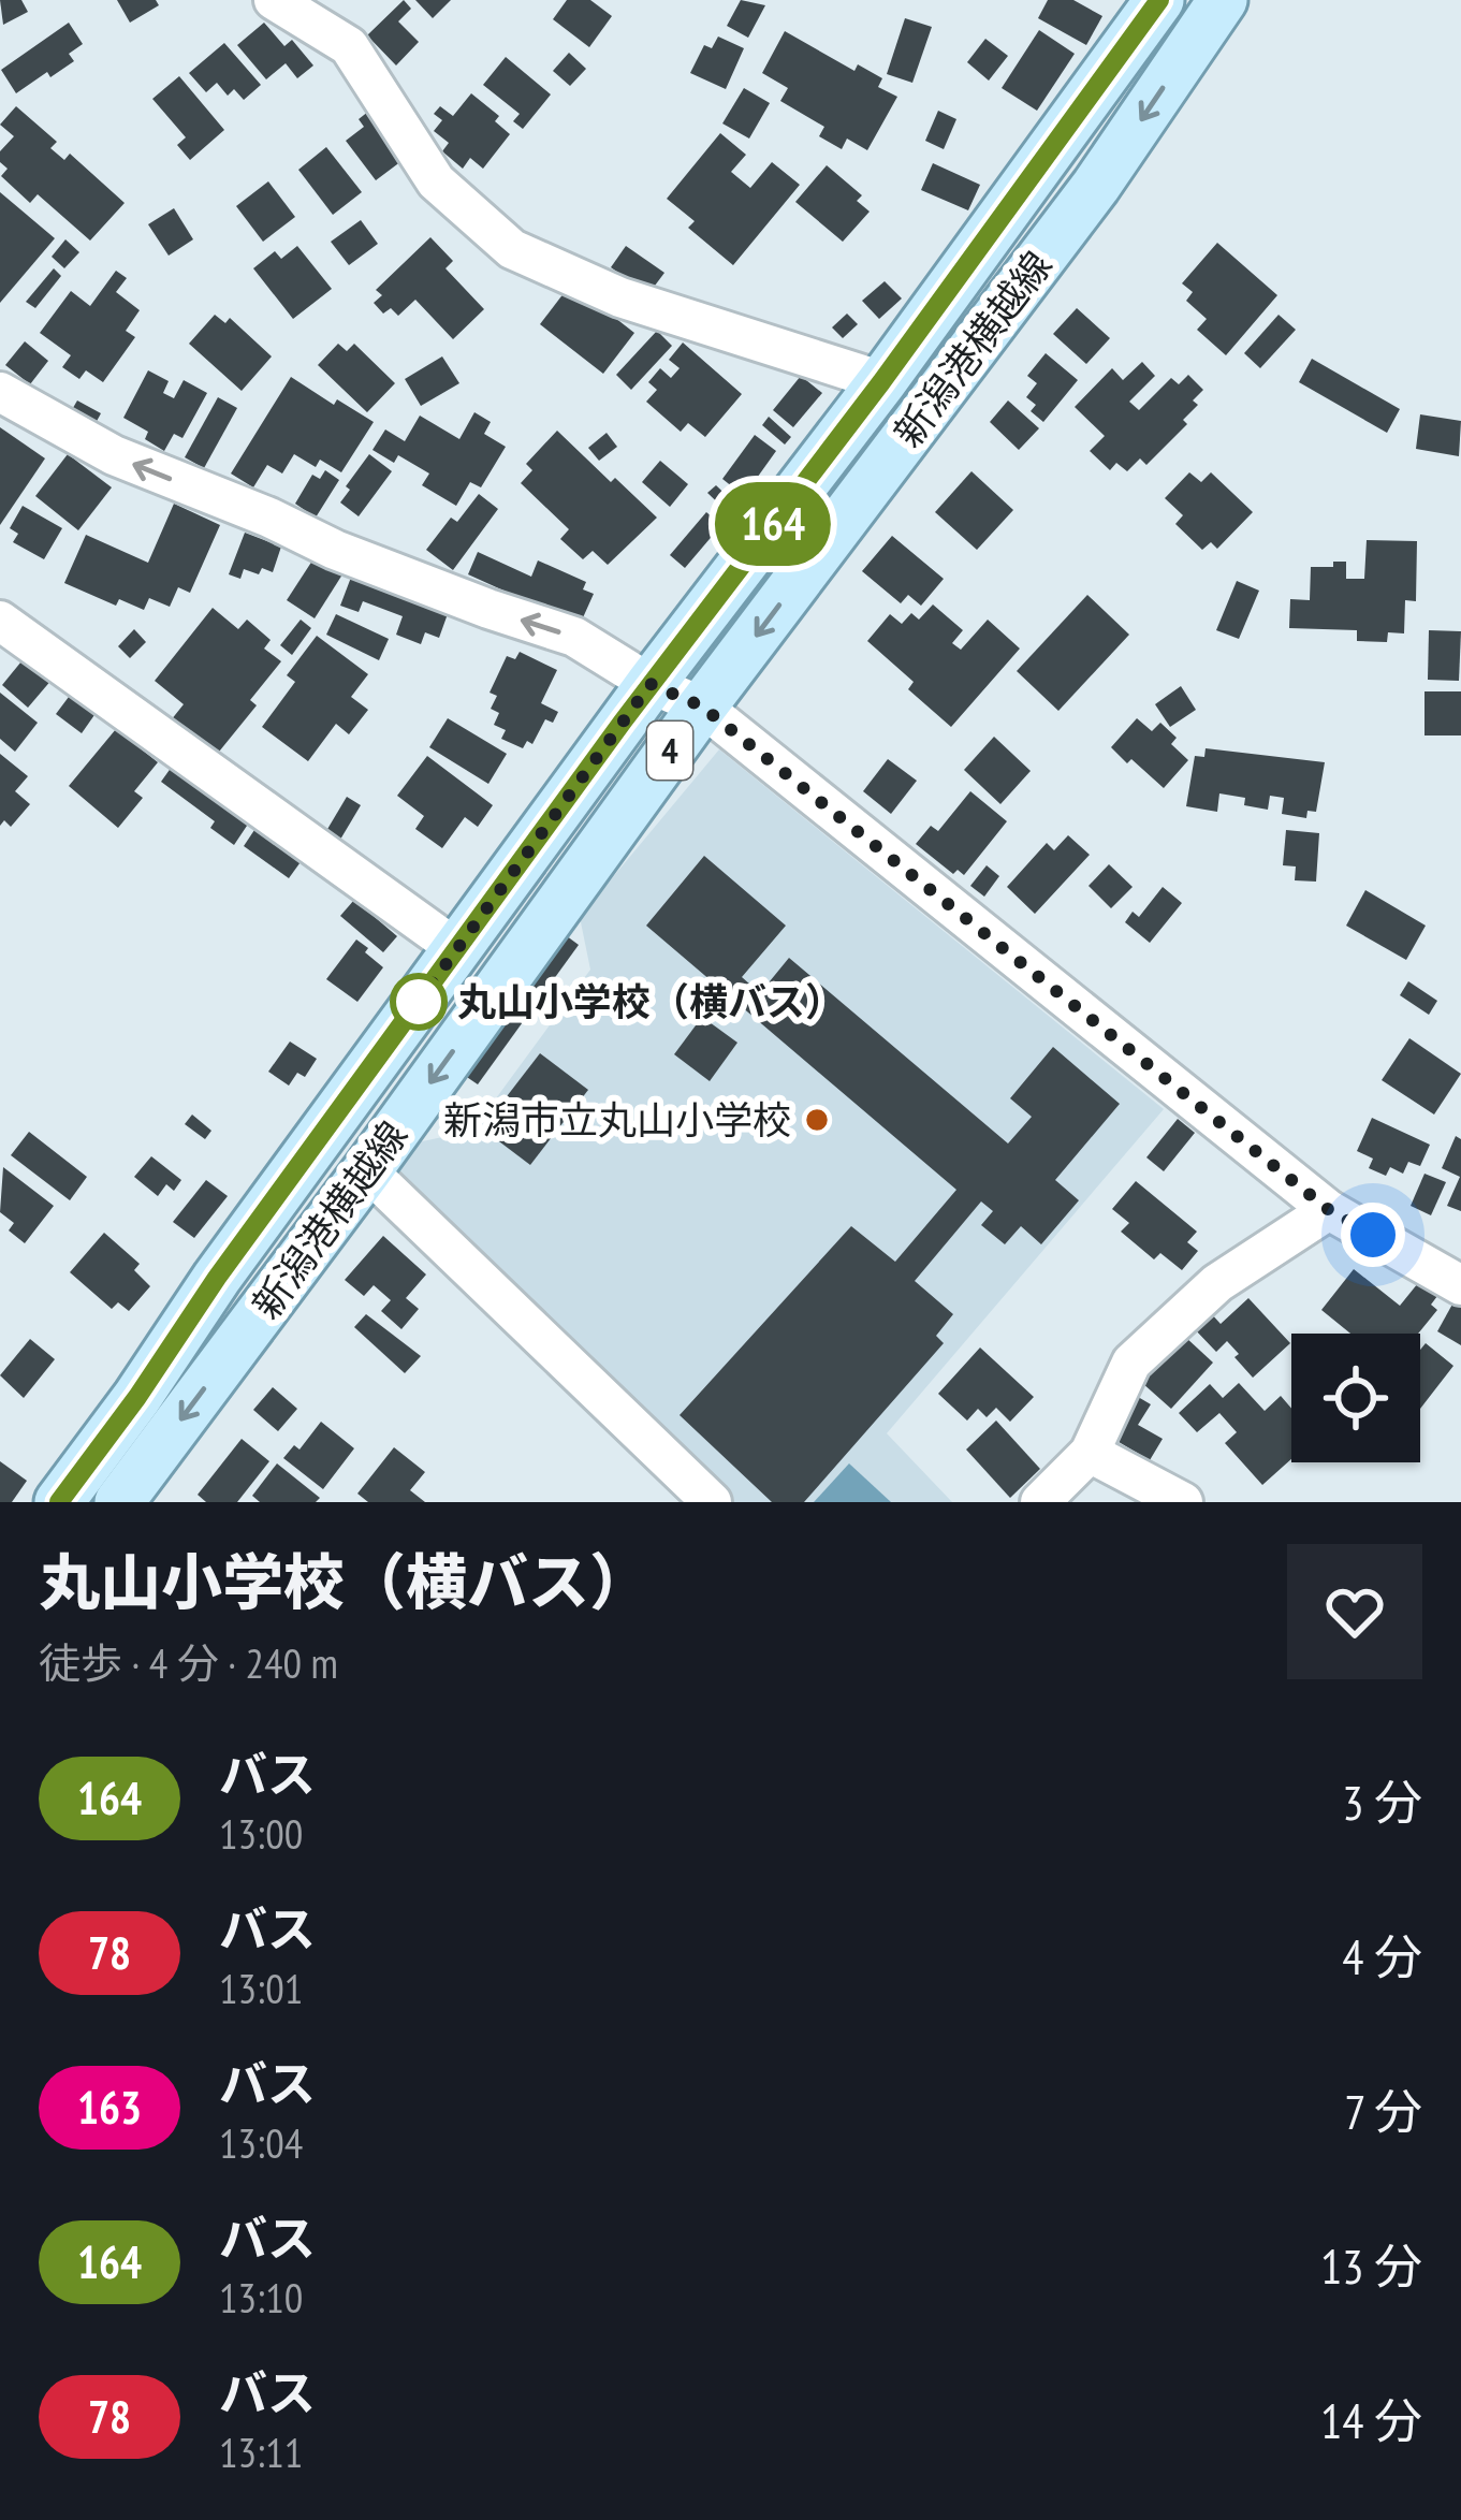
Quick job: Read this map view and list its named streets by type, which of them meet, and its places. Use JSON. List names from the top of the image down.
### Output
{
  "streets": {
    "main road": ["新潟港横越線", "4"]
  },
  "places": ["丸山小学校（横バス）", "新潟市立丸山小学校"],
  "lines": ["bus line 164"],
  "page": {
    "on_map": "164",
    "heading": ["丸山小学校（横バス）", "徒歩 · 4 分 · 240 m"],
    "list": [
      {
        "mark": "164",
        "name": "バス",
        "note": "13:00",
        "value": "3 分"
      },
      {
        "mark": "78",
        "name": "バス",
        "note": "13:01",
        "value": "4 分"
      },
      {
        "mark": "163",
        "name": "バス",
        "note": "13:04",
        "value": "7 分"
      },
      {
        "mark": "164",
        "name": "バス",
        "note": "13:10",
        "value": "13 分"
      },
      {
        "mark": "78",
        "name": "バス",
        "note": "13:11",
        "value": "14 分"
      }
    ]
  }
}
